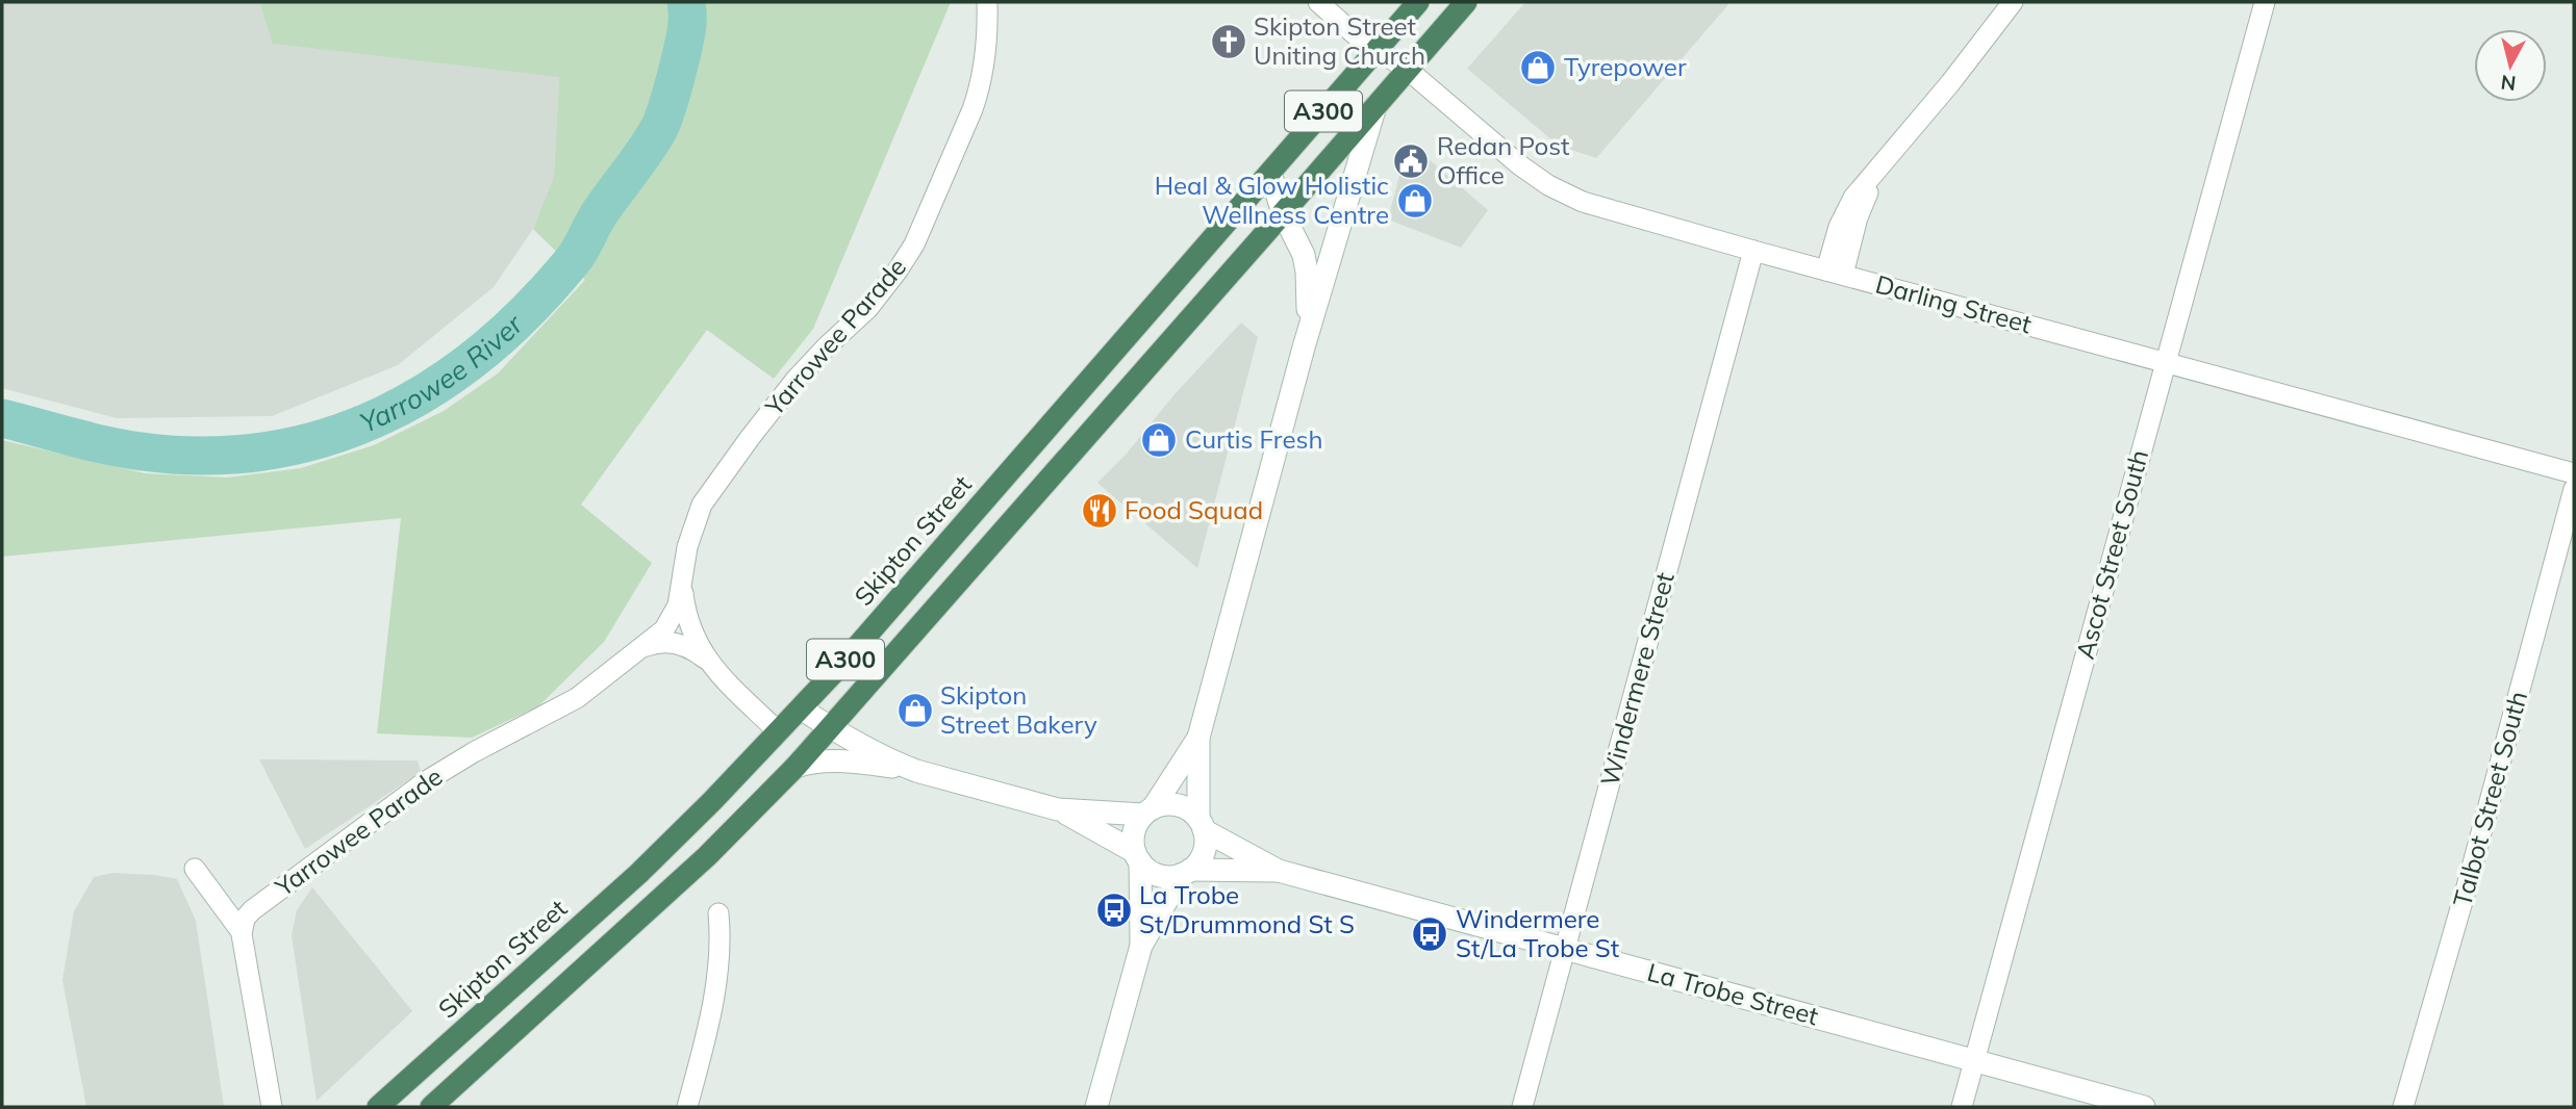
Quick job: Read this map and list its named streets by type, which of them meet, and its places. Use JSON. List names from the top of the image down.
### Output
{
  "streets": {
    "highway": ["A300", "Skipton Street"],
    "main road": ["La Trobe Street"],
    "street": [
      "Darling Street",
      "Yarrowee Parade",
      "Ascot Street South",
      "Windermere Street",
      "Talbot Street South"
    ]
  },
  "crossings": [
    ["A300", "Darling Street"],
    ["Darling Street", "Skipton Street"],
    ["Darling Street", "Ascot Street South"],
    ["Darling Street", "Windermere Street"],
    ["Yarrowee Parade", "Skipton Street"],
    ["Ascot Street South", "La Trobe Street"],
    ["Windermere Street", "La Trobe Street"]
  ],
  "water": ["Yarrowee River"],
  "places": {
    "church": ["Skipton Street Uniting Church"],
    "shop": [
      "Tyrepower",
      "Heal & Glow Holistic Wellness Centre",
      "Curtis Fresh",
      "Skipton Street Bakery"
    ],
    "public building": ["Redan Post Office"],
    "restaurant": ["Food Squad"],
    "bus stop": ["La Trobe St/Drummond St S", "Windermere St/La Trobe St"]
  },
  "north": "bottom"
}
